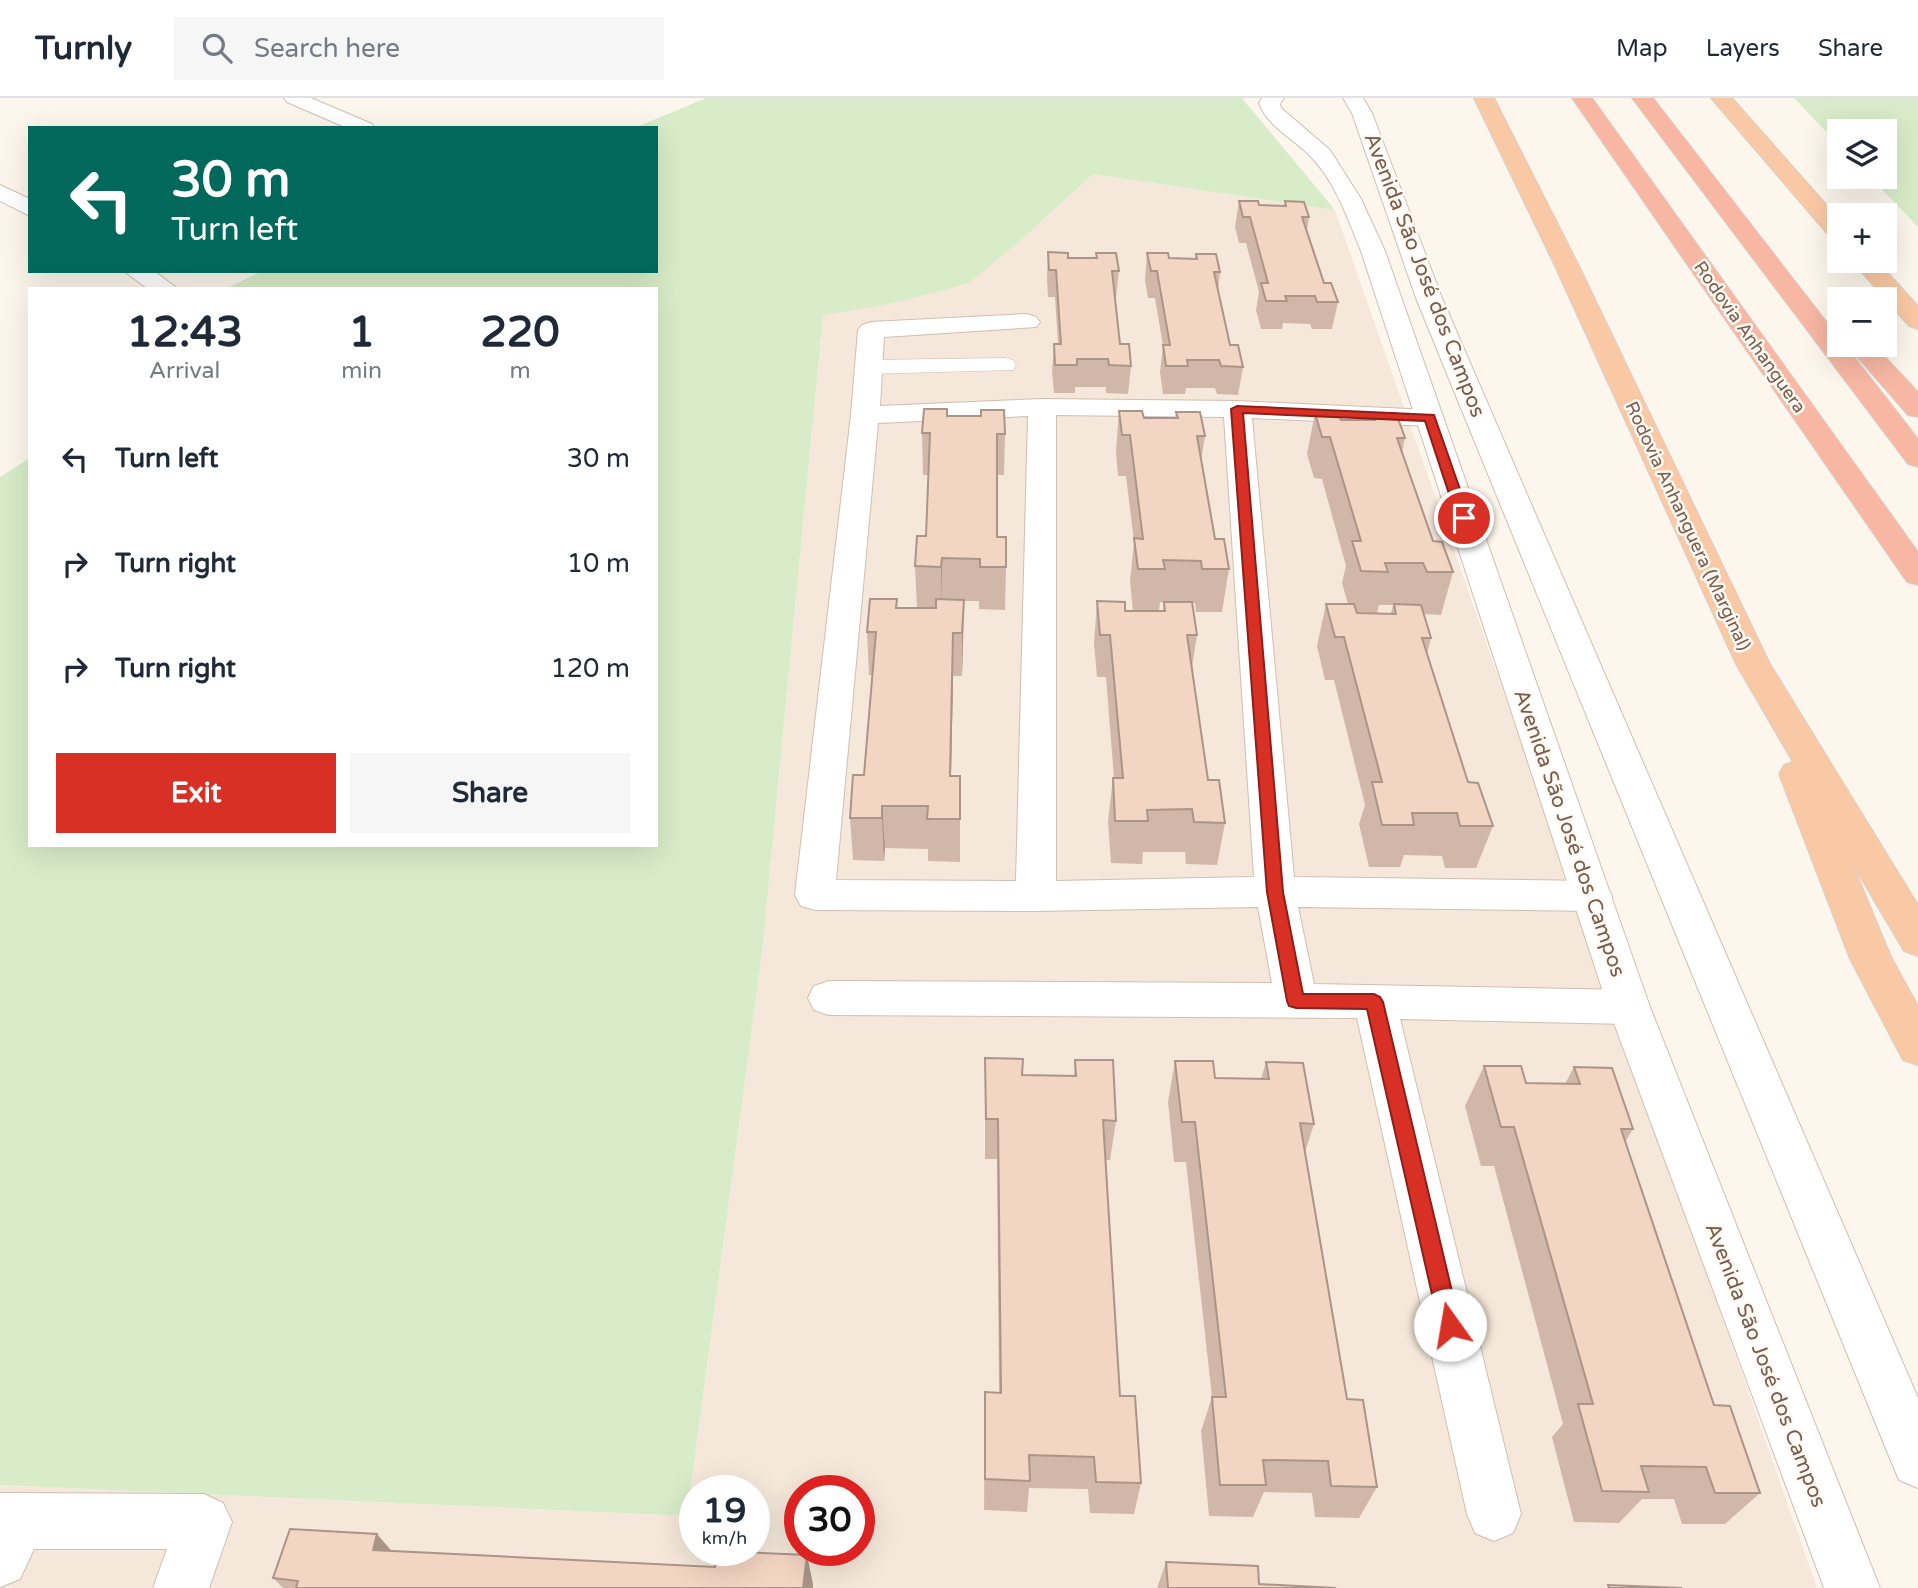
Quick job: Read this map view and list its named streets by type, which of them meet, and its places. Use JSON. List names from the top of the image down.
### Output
{
  "streets": {
    "highway": ["Rodovia Anhanguera", "Rodovia Anhanguera (Marginal)"],
    "street": ["Avenida São José dos Campos"]
  },
  "page": {
    "header": "Turnly",
    "search": "Search here",
    "nav": ["Map", "Layers", "Share"],
    "map_buttons": ["+", "−"],
    "turn": ["30 m", "Turn left"],
    "eta": [
      "12:43",
      "Arrival",
      "1",
      "min",
      "220",
      "m"
    ],
    "list": [
      {
        "name": "Turn left",
        "value": "30 m"
      },
      {
        "name": "Turn right",
        "value": "10 m"
      },
      {
        "name": "Turn right",
        "value": "120 m"
      }
    ],
    "buttons": ["Exit", "Share"],
    "speed": "19 km/h",
    "limit": "30"
  }
}
